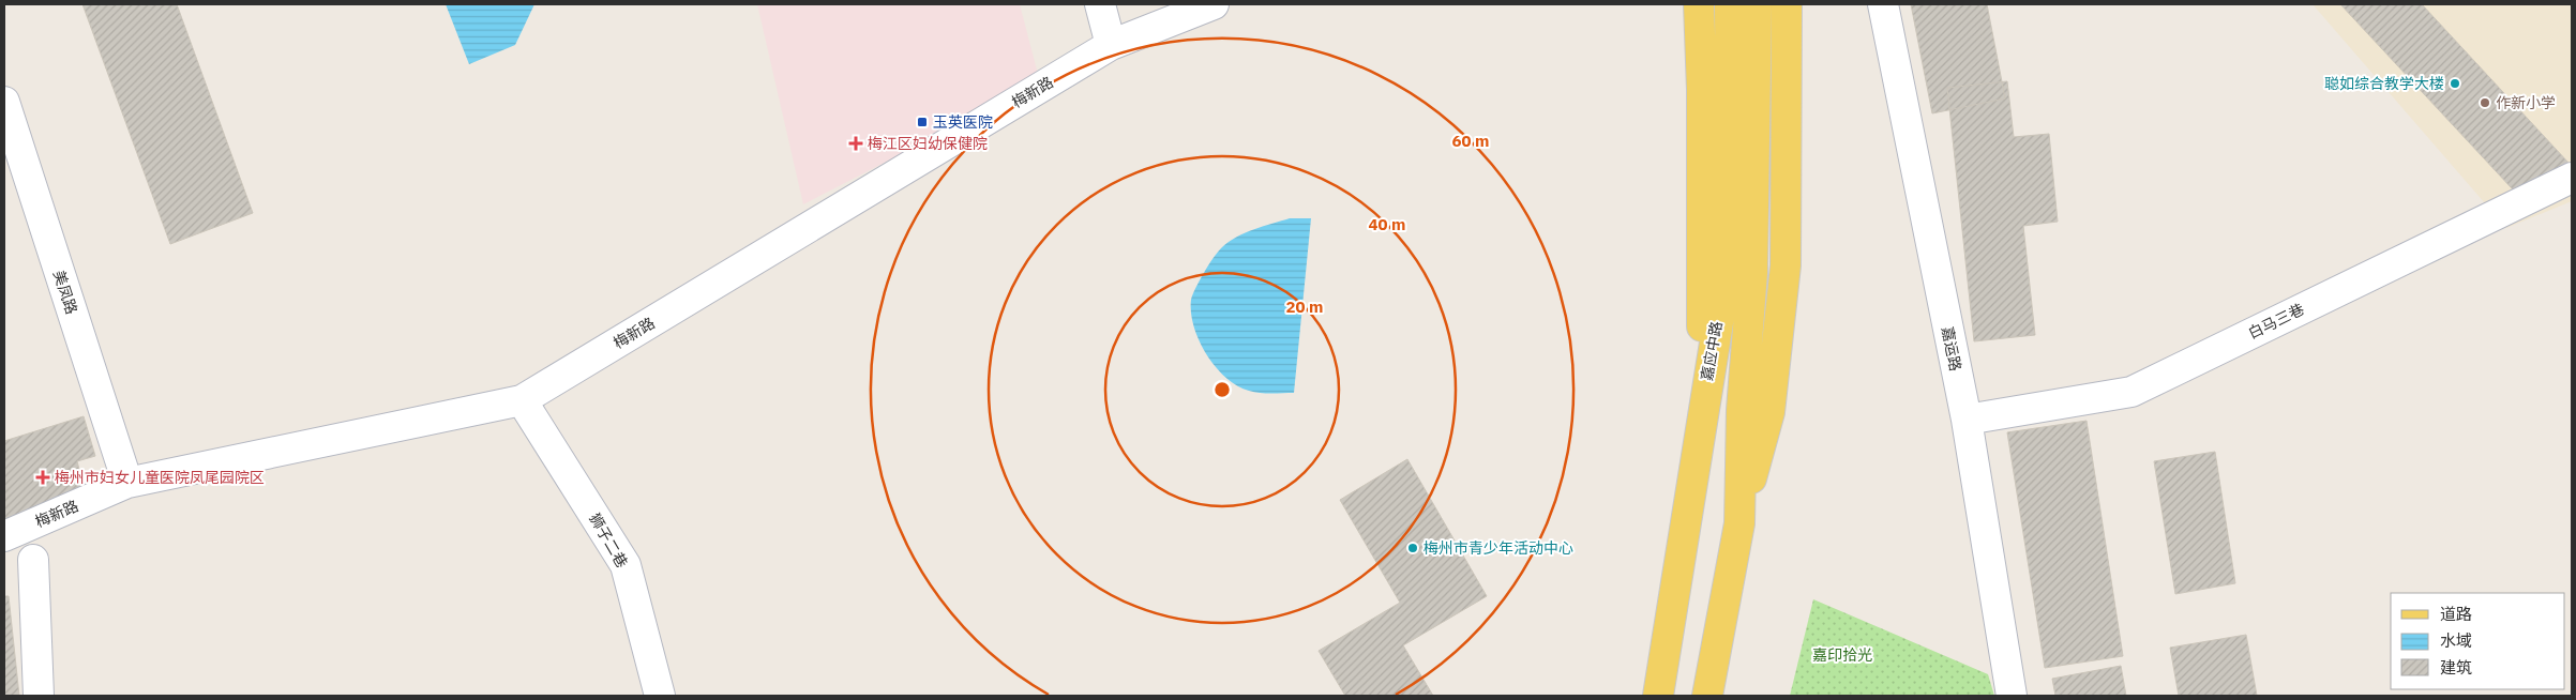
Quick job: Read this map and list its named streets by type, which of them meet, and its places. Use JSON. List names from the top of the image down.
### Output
{
  "streets": {
    "main road": ["嘉应中路"],
    "street": [
      "梅新路",
      "美凤路",
      "白马三巷",
      "嘉运路",
      "狮子二巷"
    ]
  },
  "crossings": [
    ["梅新路", "美凤路"],
    ["梅新路", "狮子二巷"],
    ["白马三巷", "嘉运路"]
  ],
  "parks": ["嘉印拾光"],
  "places": {
    "other": ["聪如综合教学大楼", "作新小学", "梅州市青少年活动中心"],
    "transit": ["玉英医院"],
    "health": ["梅江区妇幼保健院", "梅州市妇女儿童医院凤尾园院区"]
  },
  "legend": ["道路", "水域", "建筑"],
  "rings": ["60 m", "40 m", "20 m"]
}
